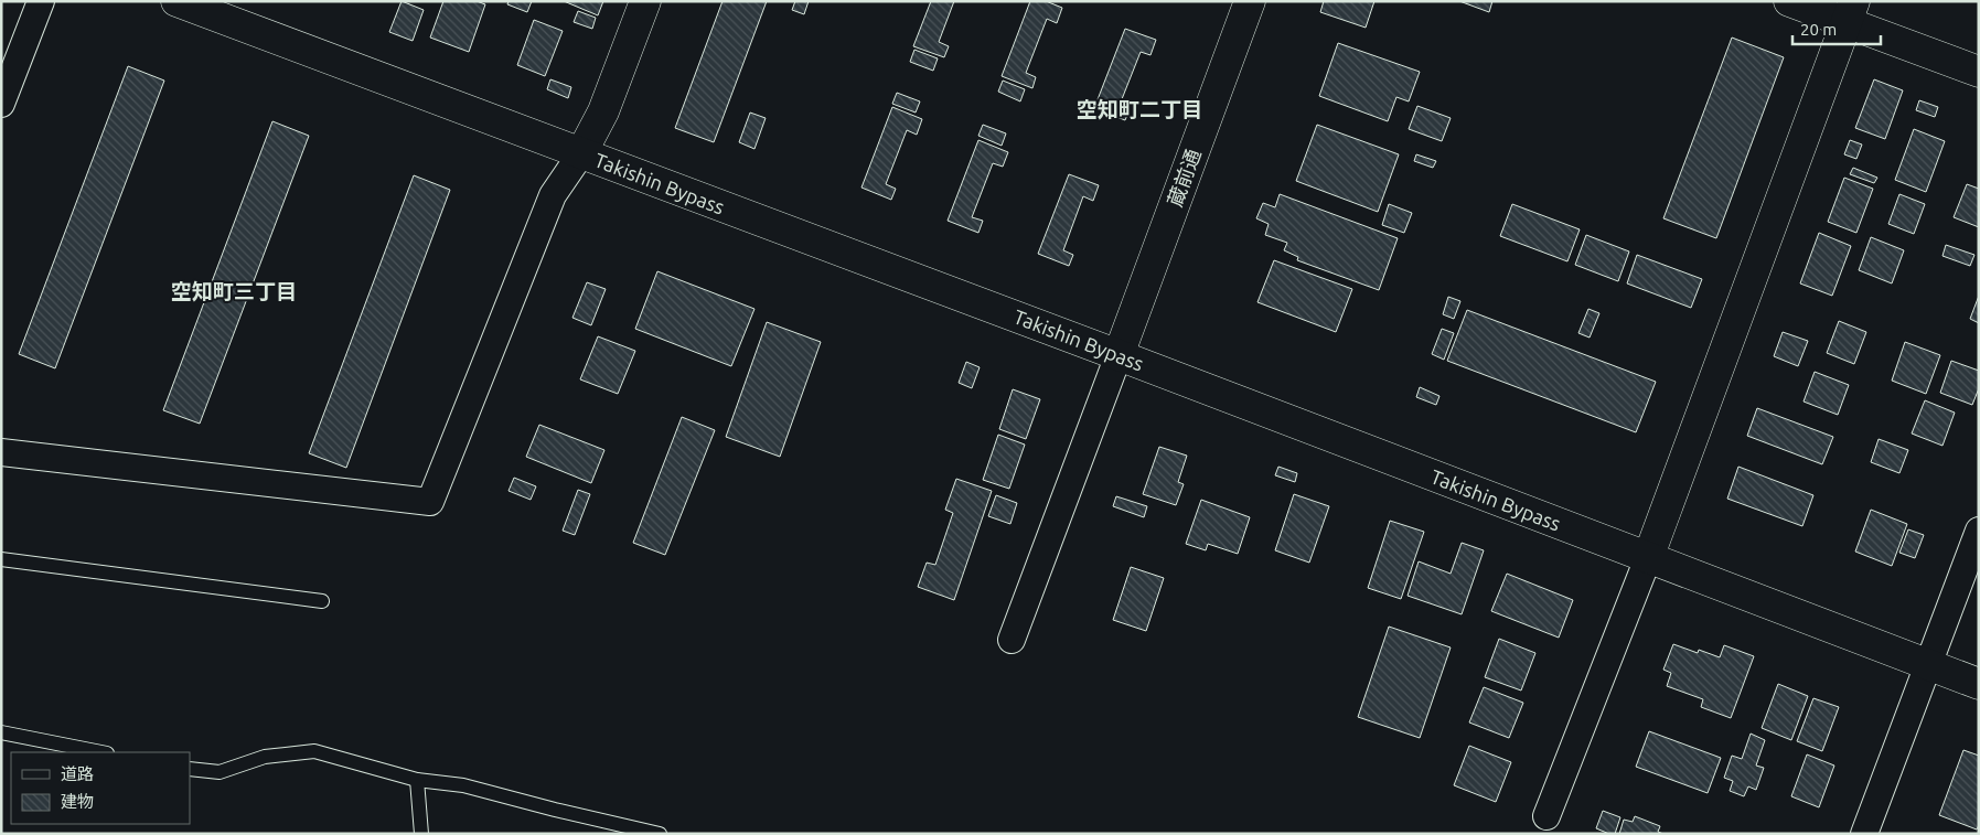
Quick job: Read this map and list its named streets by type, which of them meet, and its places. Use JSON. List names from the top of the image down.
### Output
{
  "streets": {
    "main road": ["蔵前通", "Takishin Bypass"]
  },
  "crossings": [
    ["蔵前通", "Takishin Bypass"]
  ],
  "districts": ["空知町二丁目", "空知町三丁目"],
  "legend": ["道路", "建物"],
  "scale_bar": "20 m"
}
